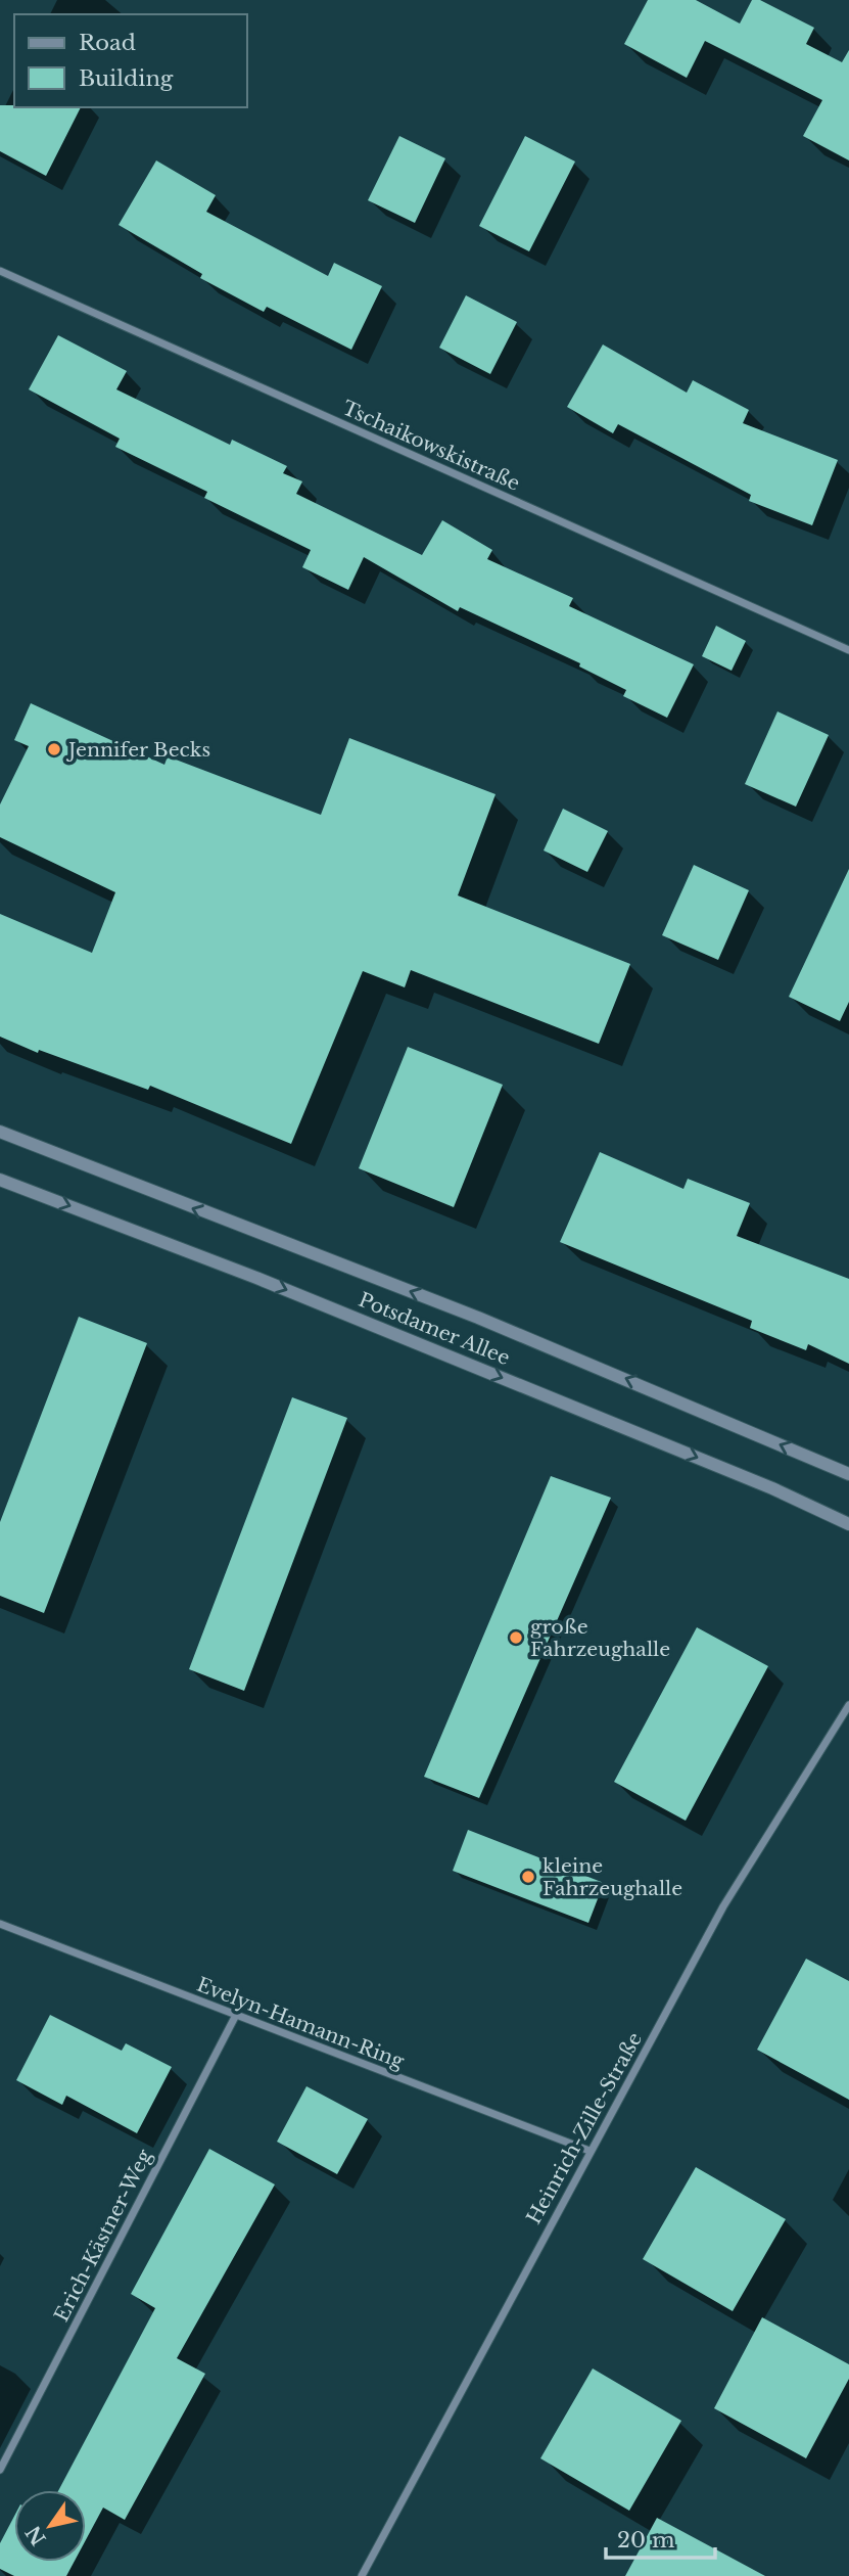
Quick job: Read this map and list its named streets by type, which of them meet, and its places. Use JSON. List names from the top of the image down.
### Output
{
  "streets": {
    "street": [
      "Tschaikowskistraße",
      "Potsdamer Allee",
      "Evelyn-Hamann-Ring",
      "Heinrich-Zille-Straße",
      "Erich-Kästner-Weg"
    ]
  },
  "crossings": [
    ["Evelyn-Hamann-Ring", "Heinrich-Zille-Straße"],
    ["Evelyn-Hamann-Ring", "Erich-Kästner-Weg"]
  ],
  "places": ["Jennifer Becks", "große Fahrzeughalle", "kleine Fahrzeughalle"],
  "legend": ["Road", "Building"],
  "scale_bar": "20 m",
  "north": "bottom left"
}
